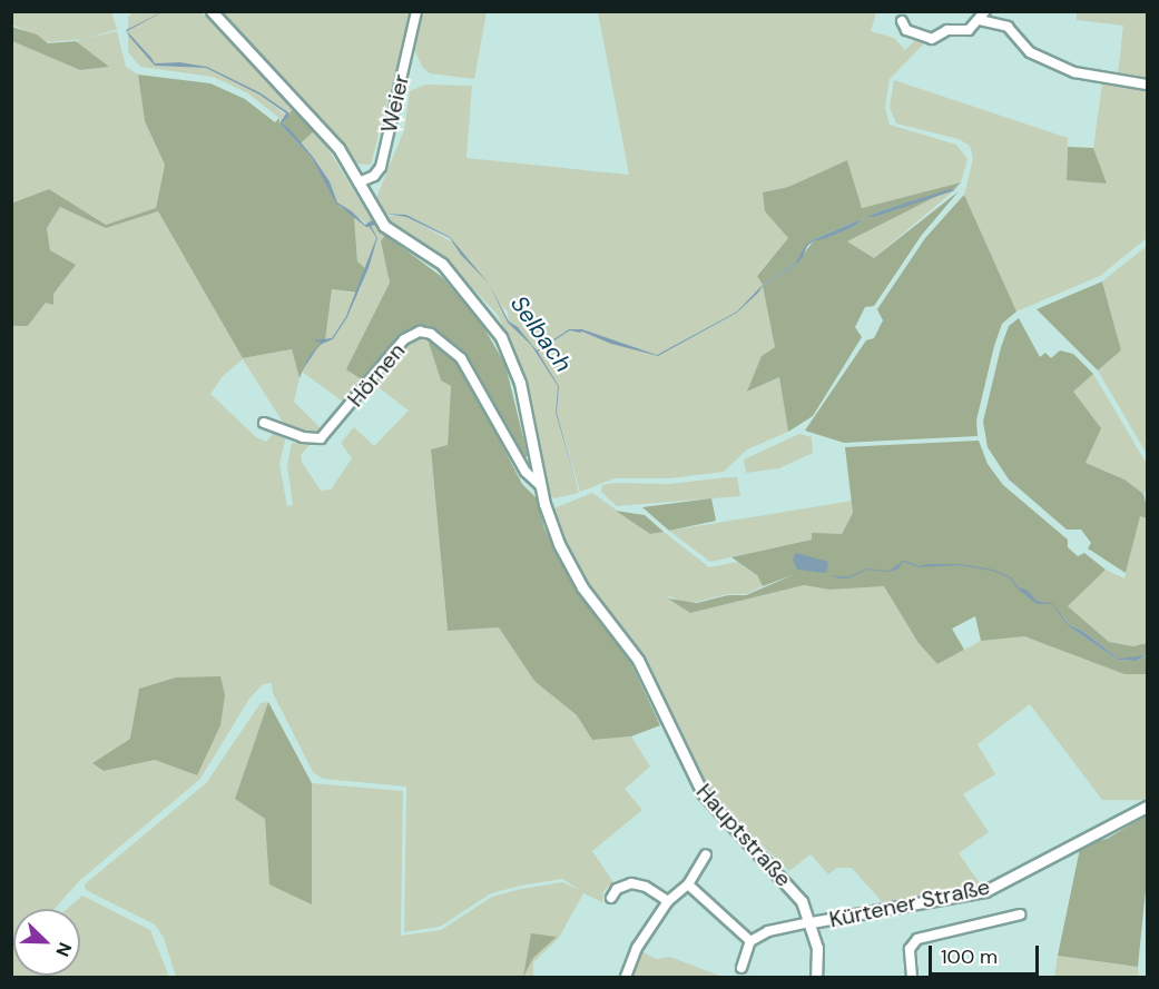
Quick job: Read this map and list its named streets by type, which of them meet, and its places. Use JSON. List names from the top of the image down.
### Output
{
  "streets": {
    "street": [
      "Weier",
      "Hörnen",
      "Hauptstraße",
      "Kürtener Straße"
    ]
  },
  "crossings": [
    ["Hörnen", "Hauptstraße"],
    ["Hauptstraße", "Kürtener Straße"]
  ],
  "water": ["Selbach"],
  "scale_bar": "100 m",
  "north": "bottom right"
}
